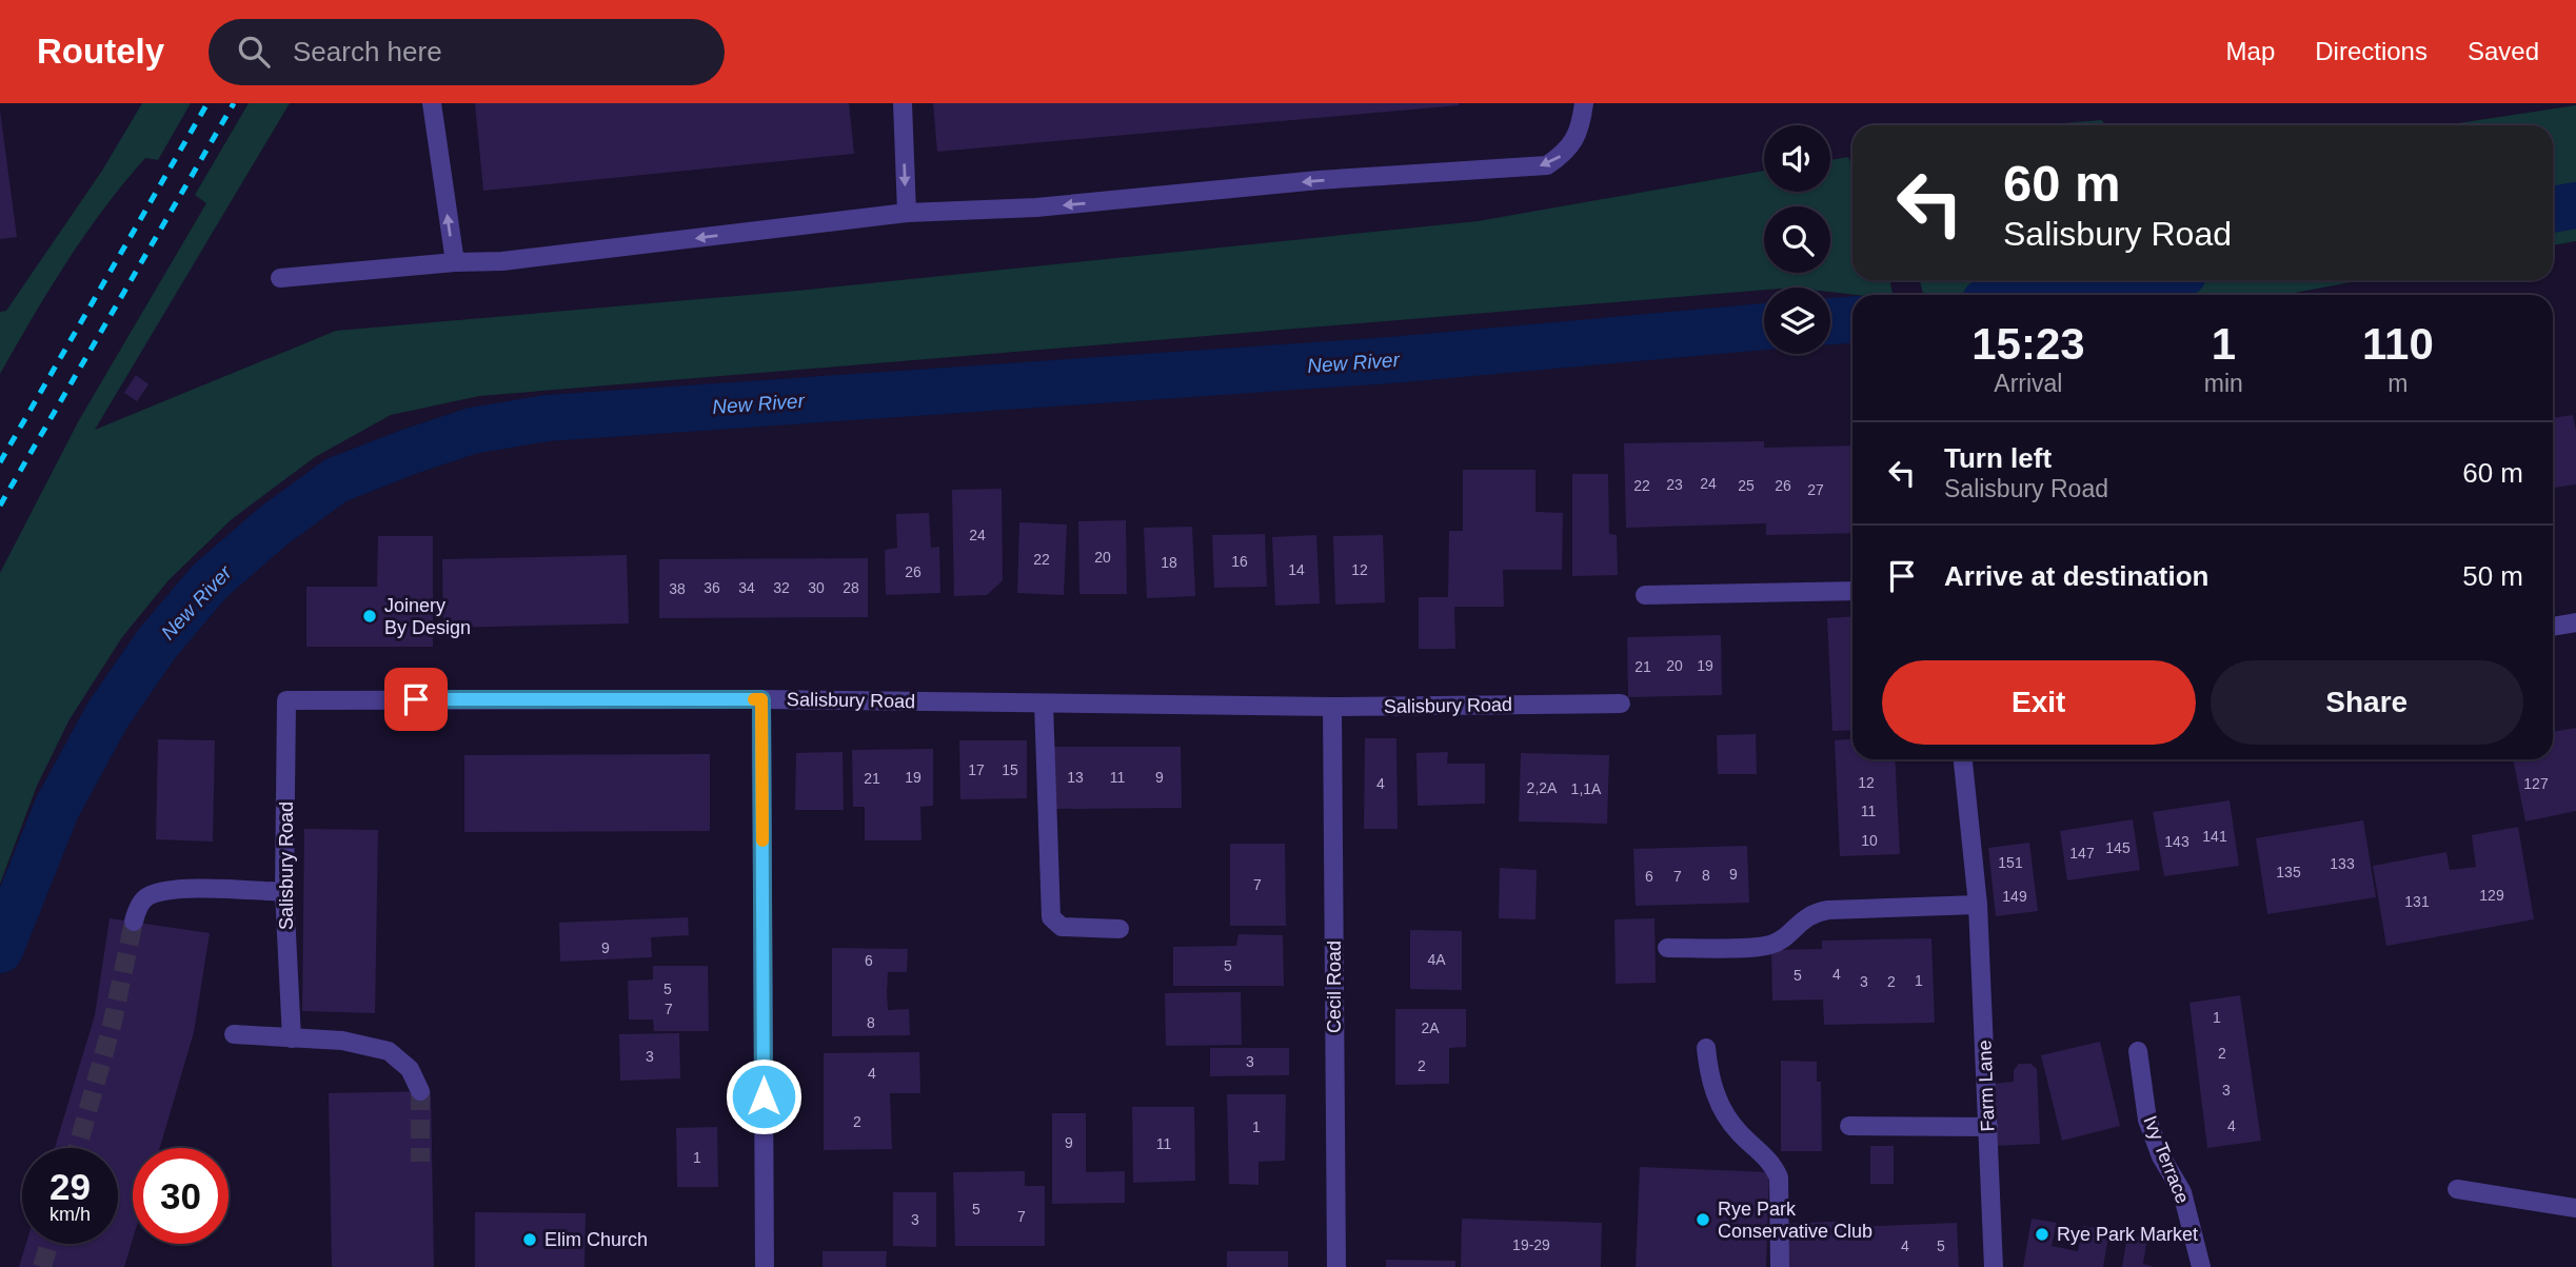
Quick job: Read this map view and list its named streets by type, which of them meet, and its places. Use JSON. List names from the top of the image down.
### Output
{
  "streets": {
    "street": [
      "Salisbury Road",
      "Cecil Road",
      "Farm Lane",
      "Ivy Terrace"
    ]
  },
  "crossings": [
    ["Salisbury Road", "Cecil Road"]
  ],
  "water": ["New River"],
  "places": [
    "Joinery By Design",
    "Rye Park Conservative Club",
    "Rye Park Market",
    "Elim Church"
  ],
  "house_numbers": [
    "24",
    "23",
    "22",
    "25",
    "26",
    "27",
    "24",
    "20",
    "22",
    "16",
    "18",
    "14",
    "12",
    "26",
    "36",
    "34",
    "32",
    "30",
    "28",
    "38",
    "20",
    "19",
    "21",
    "17",
    "15",
    "19",
    "13",
    "11",
    "9",
    "21",
    "12",
    "4",
    "127",
    "2,2A",
    "1,1A",
    "11",
    "141",
    "10",
    "143",
    "145",
    "147",
    "151",
    "133",
    "135",
    "9",
    "8",
    "6",
    "7",
    "7",
    "129",
    "149",
    "131",
    "9",
    "4A",
    "6",
    "5",
    "4",
    "5",
    "1",
    "3",
    "2",
    "5",
    "7",
    "1",
    "8",
    "2A",
    "2",
    "3",
    "3",
    "2",
    "4",
    "3",
    "2",
    "4",
    "1",
    "9",
    "11",
    "1",
    "5",
    "7",
    "3",
    "19-29",
    "4",
    "5"
  ],
  "page": {
    "header": "Routely",
    "search": "Search here",
    "nav": ["Map", "Directions", "Saved"],
    "turn": ["60 m", "Salisbury Road"],
    "eta": [
      "15:23",
      "Arrival",
      "1",
      "min",
      "110",
      "m"
    ],
    "list": [
      {
        "name": "Turn left",
        "note": "Salisbury Road",
        "value": "60 m"
      },
      {
        "name": "Arrive at destination",
        "value": "50 m"
      }
    ],
    "buttons": ["Exit", "Share"],
    "speed": "29 km/h",
    "limit": "30"
  }
}
